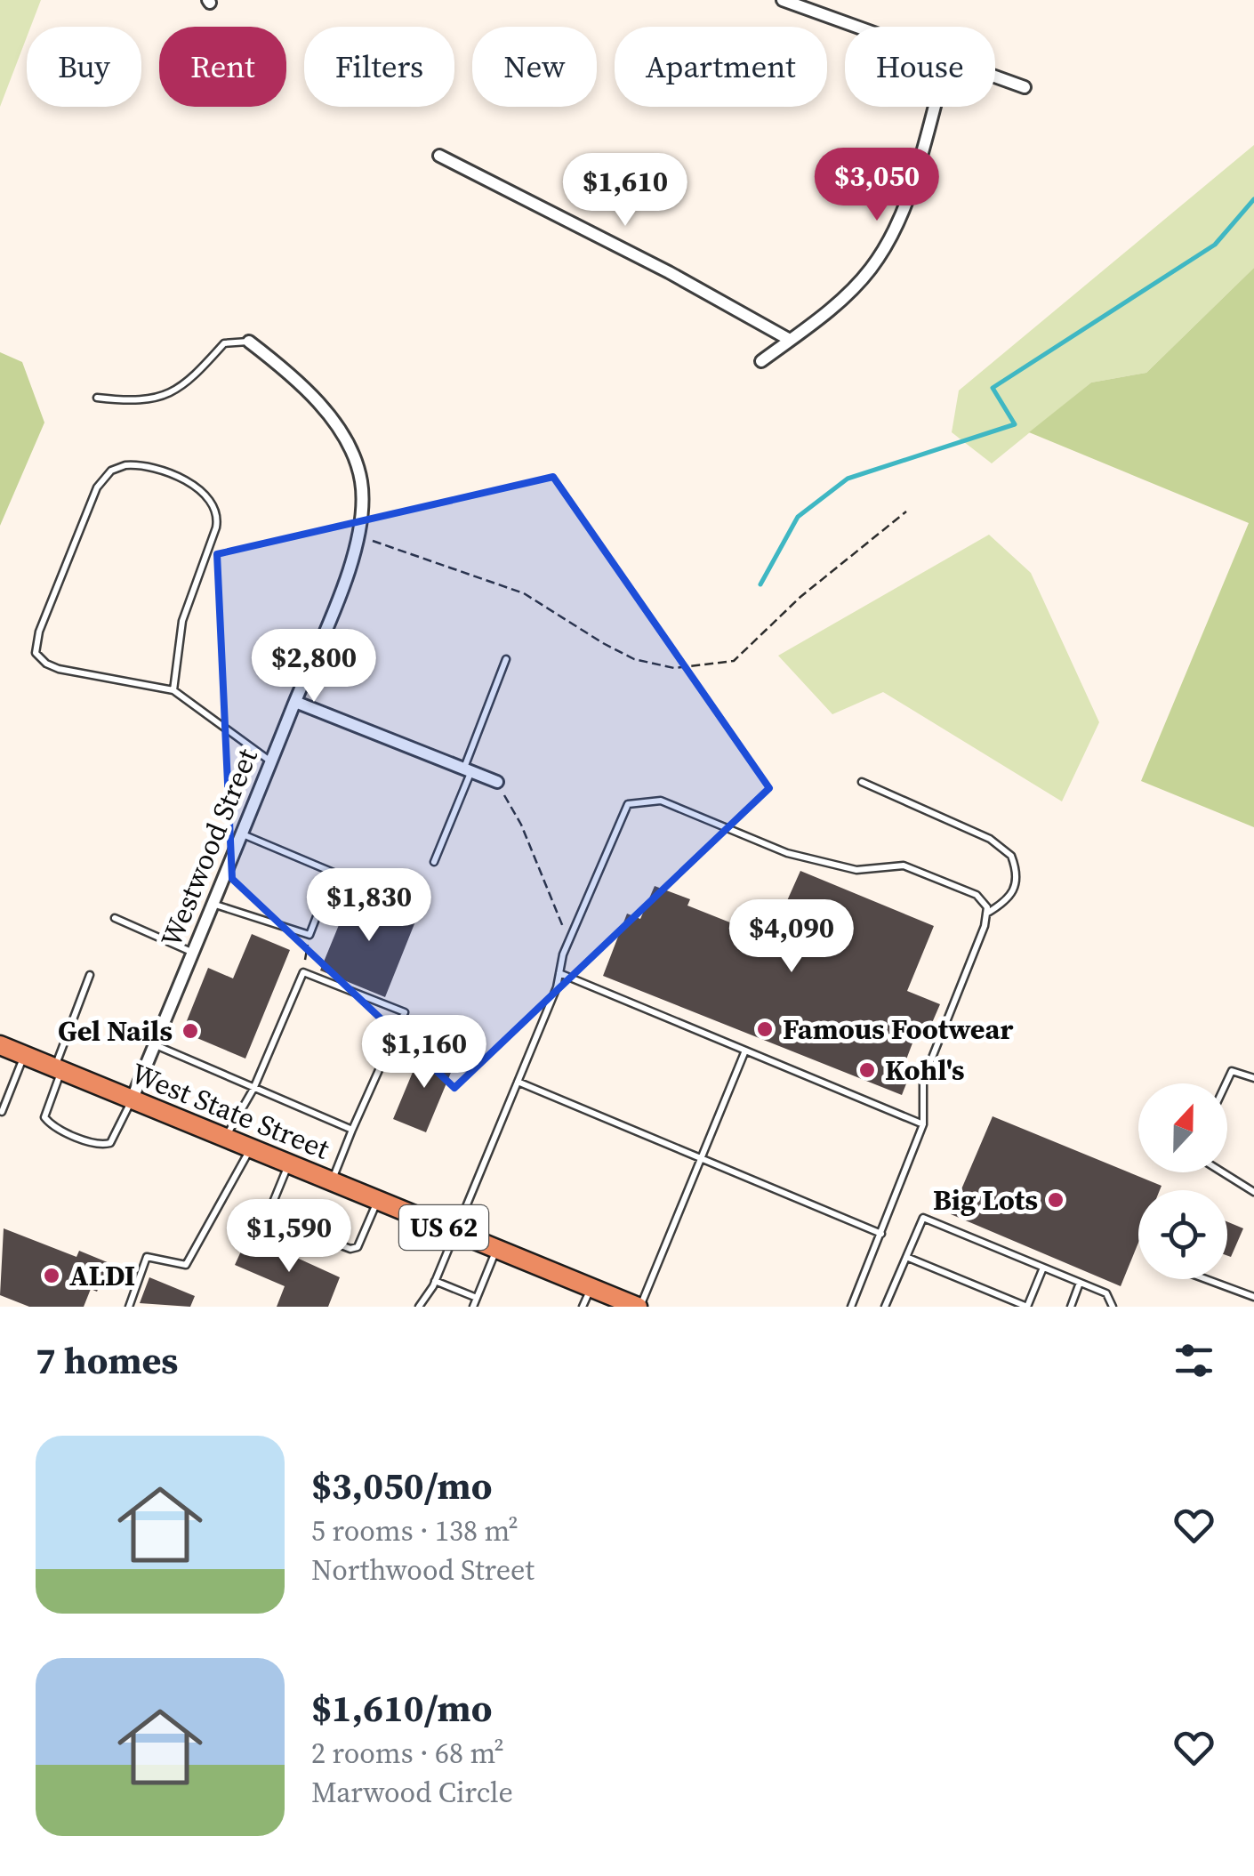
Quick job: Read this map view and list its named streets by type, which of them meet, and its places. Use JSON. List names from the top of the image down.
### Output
{
  "streets": {
    "highway": ["West State Street", "US 62"],
    "street": ["Westwood Street"]
  },
  "crossings": [
    ["Westwood Street", "West State Street"]
  ],
  "places": [
    "Famous Footwear",
    "Gel Nails",
    "Kohl's",
    "Big Lots",
    "ALDI"
  ],
  "north": "top",
  "page": {
    "chip": [
      "Buy",
      "Rent",
      "Filters",
      "New",
      "Apartment",
      "House"
    ],
    "price": [
      "$3,050",
      "$1,610",
      "$2,800",
      "$1,830",
      "$4,090",
      "$1,160",
      "$1,590"
    ],
    "heading": "7 homes",
    "list": [
      {
        "name": "$3,050/mo",
        "note": "5 rooms · 138 m² · Northwood Street"
      },
      {
        "name": "$1,610/mo",
        "note": "2 rooms · 68 m² · Marwood Circle"
      }
    ]
  }
}
